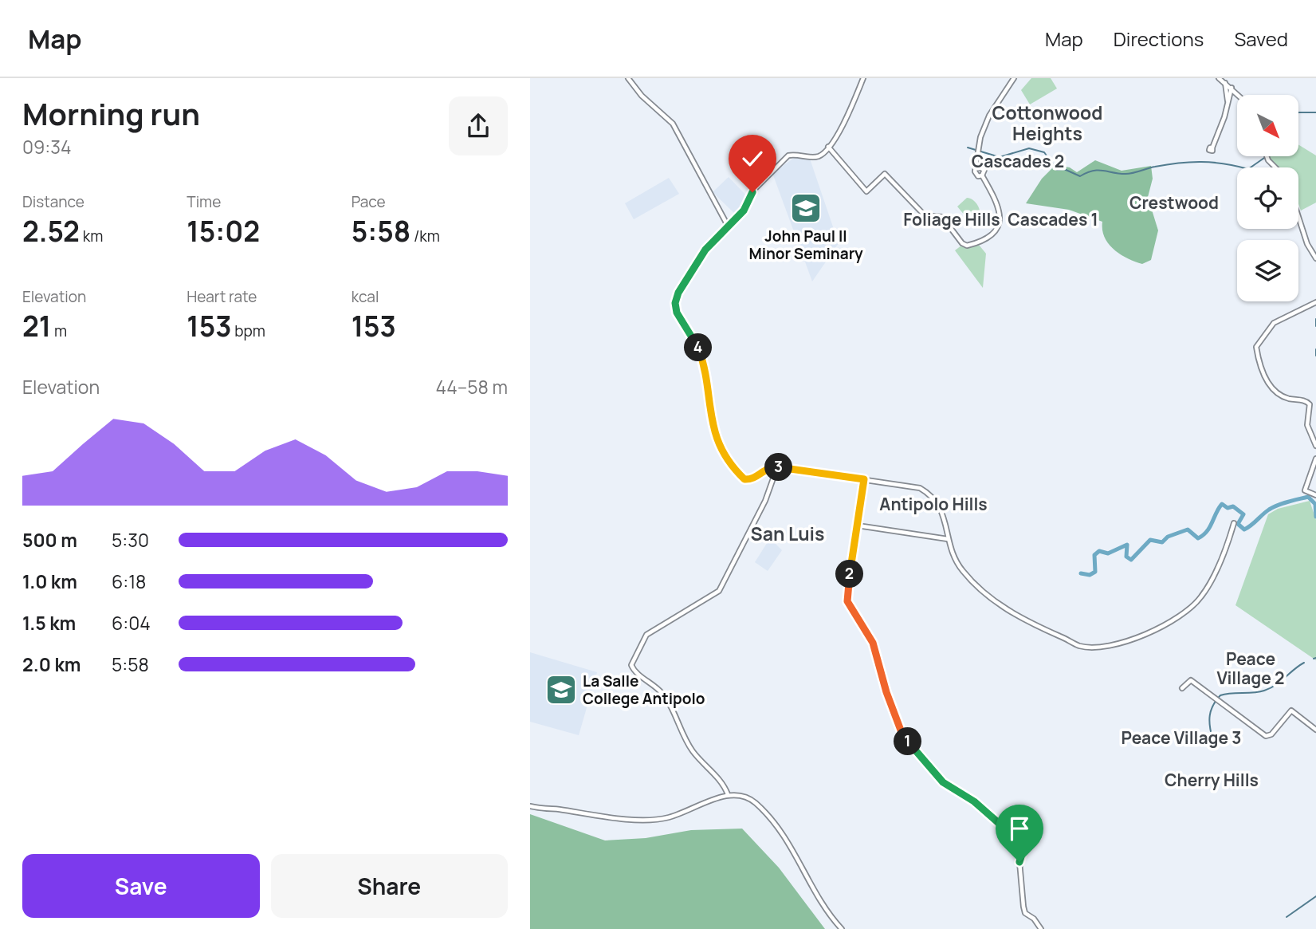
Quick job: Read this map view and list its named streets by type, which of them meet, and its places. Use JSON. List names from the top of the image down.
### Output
{
  "districts": [
    "Cottonwood Heights",
    "Cascades 2",
    "Crestwood",
    "Foliage Hills",
    "Cascades 1",
    "Antipolo Hills",
    "San Luis",
    "Peace Village 2",
    "Peace Village 3",
    "Cherry Hills"
  ],
  "places": {
    "school or university": ["John Paul II Minor Seminary", "La Salle College Antipolo"]
  },
  "north": "bottom right",
  "page": {
    "header": "Map",
    "nav": ["Map", "Directions", "Saved"],
    "heading": ["Morning run", "09:34"],
    "stats": [
      ["Distance", "2.52 km"],
      ["Time", "15:02"],
      ["Pace", "5:58 /km"],
      ["Elevation", "21 m"],
      ["Heart rate", "153 bpm"],
      ["kcal", "153"]
    ],
    "pins": [
      "4",
      "3",
      "2",
      "1"
    ],
    "chart": ["Elevation", "44–58 m"],
    "list": [
      {
        "name": "500 m",
        "note": "5:30"
      },
      {
        "name": "1.0 km",
        "note": "6:18"
      },
      {
        "name": "1.5 km",
        "note": "6:04"
      },
      {
        "name": "2.0 km",
        "note": "5:58"
      }
    ],
    "buttons": ["Save", "Share"]
  }
}
